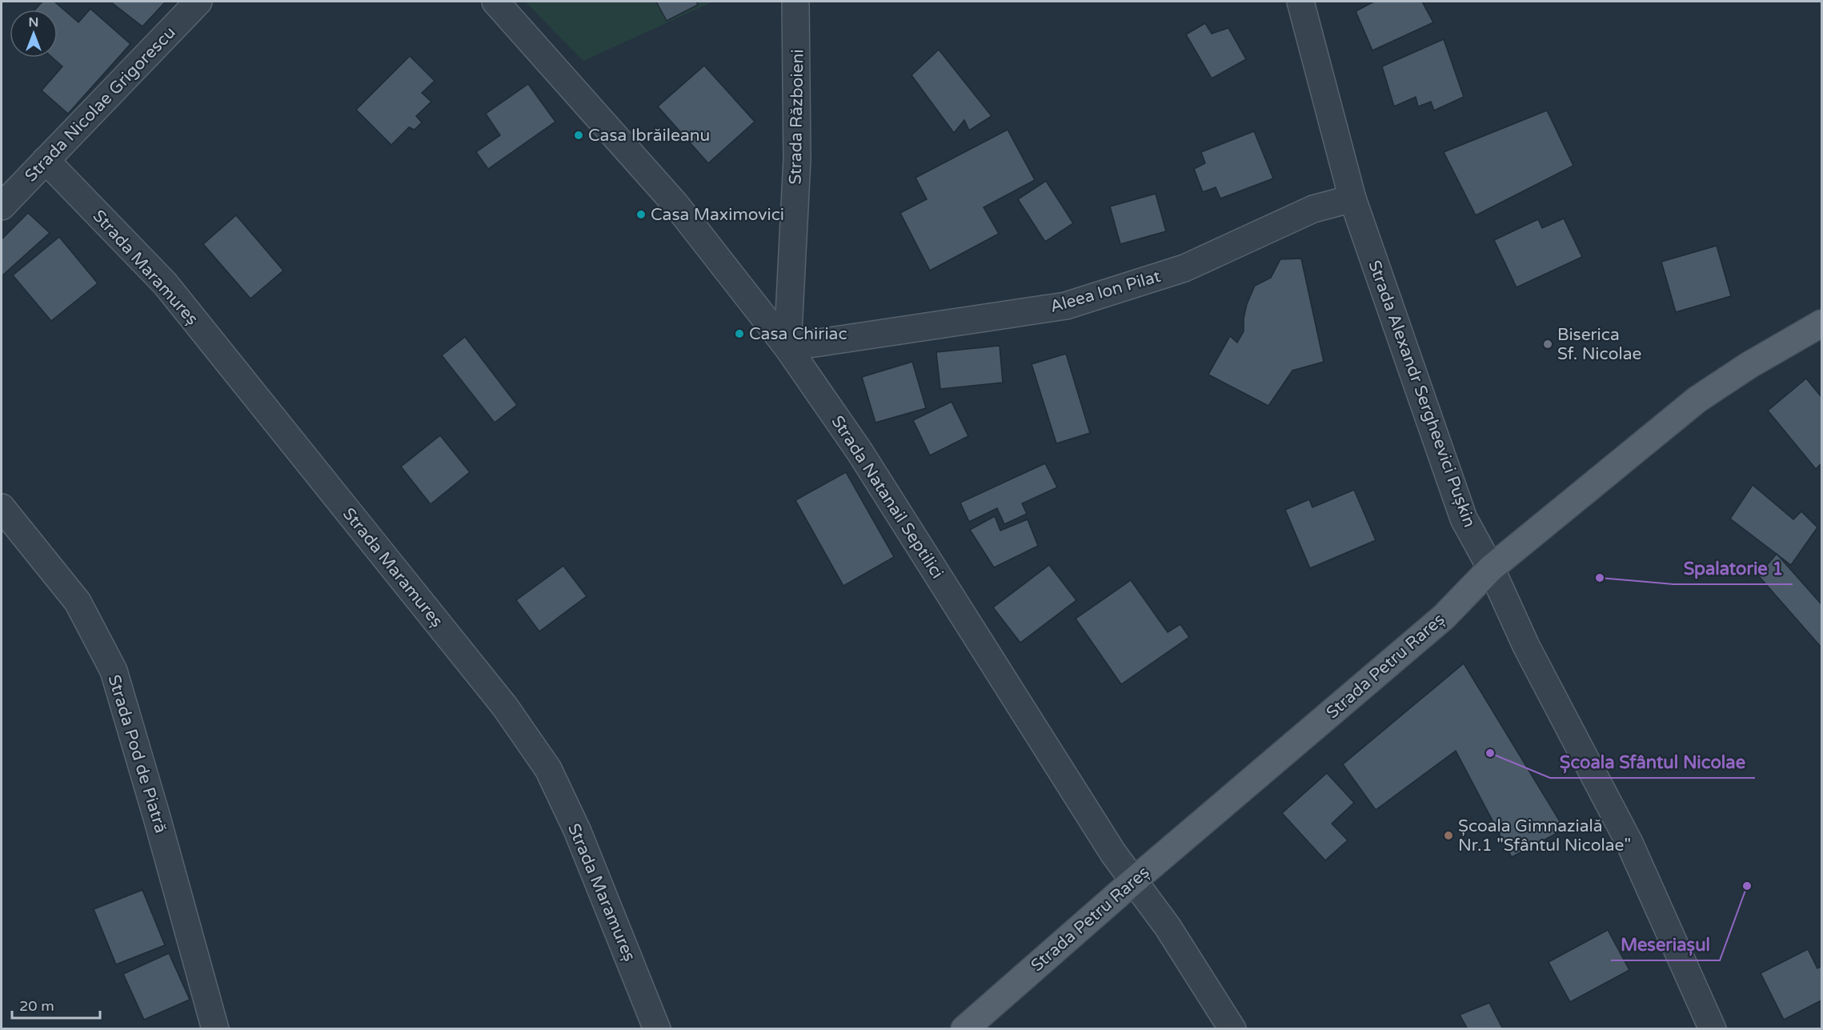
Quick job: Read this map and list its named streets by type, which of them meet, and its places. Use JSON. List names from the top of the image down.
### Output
{
  "streets": {
    "main road": ["Strada Petru Rareș"],
    "street": [
      "Strada Nicolae Grigorescu",
      "Strada Războieni",
      "Strada Maramureș",
      "Aleea Ion Pilat",
      "Strada Alexandr Sergheevici Pușkin",
      "Strada Natanail Septilici",
      "Strada Pod de Piatră"
    ]
  },
  "crossings": [
    ["Strada Nicolae Grigorescu", "Strada Maramureș"],
    ["Strada Războieni", "Aleea Ion Pilat"],
    ["Strada Războieni", "Strada Natanail Septilici"],
    ["Aleea Ion Pilat", "Strada Alexandr Sergheevici Pușkin"],
    ["Aleea Ion Pilat", "Strada Natanail Septilici"],
    ["Strada Alexandr Sergheevici Pușkin", "Strada Petru Rareș"],
    ["Strada Natanail Septilici", "Strada Petru Rareș"]
  ],
  "places": [
    "Casa Ibrăileanu",
    "Casa Maximovici",
    "Casa Chiriac",
    "Biserica Sf. Nicolae",
    "Spalatorie 1",
    "Școala Sfântul Nicolae",
    "Școala Gimnazială Nr.1 \"Sfântul Nicolae\"",
    "Meseriașul"
  ],
  "scale_bar": "20 m",
  "north": "top"
}
